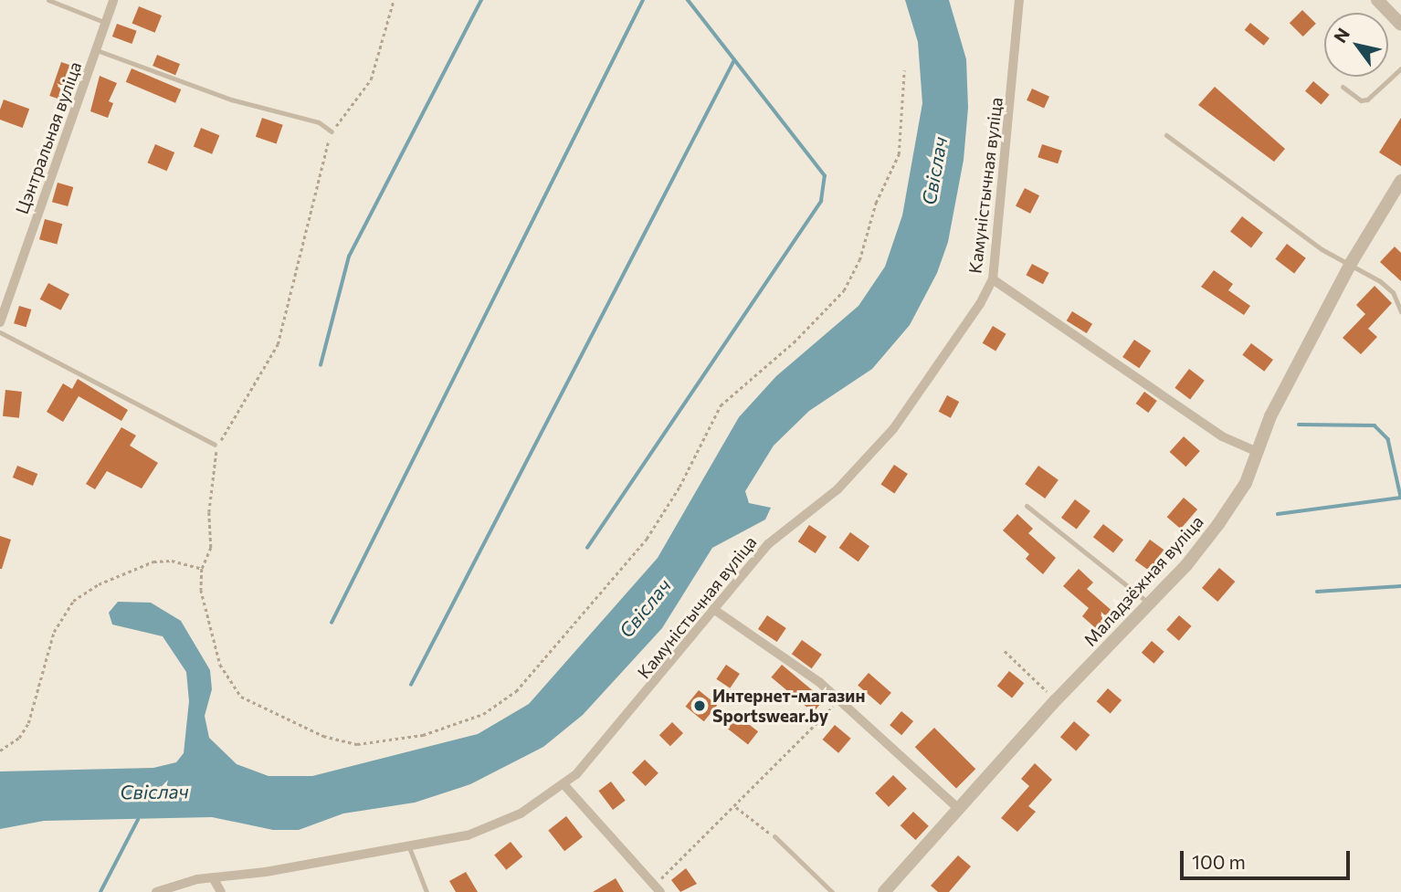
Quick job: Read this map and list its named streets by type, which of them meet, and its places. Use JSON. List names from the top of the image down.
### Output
{
  "streets": {
    "street": ["Цэнтральная вуліца", "Камуністычная вуліца", "Маладзёжная вуліца"]
  },
  "water": ["Свіслач"],
  "places": ["Интернет-магазин Sportswear.by"],
  "scale_bar": "100 m",
  "north": "top left"
}
